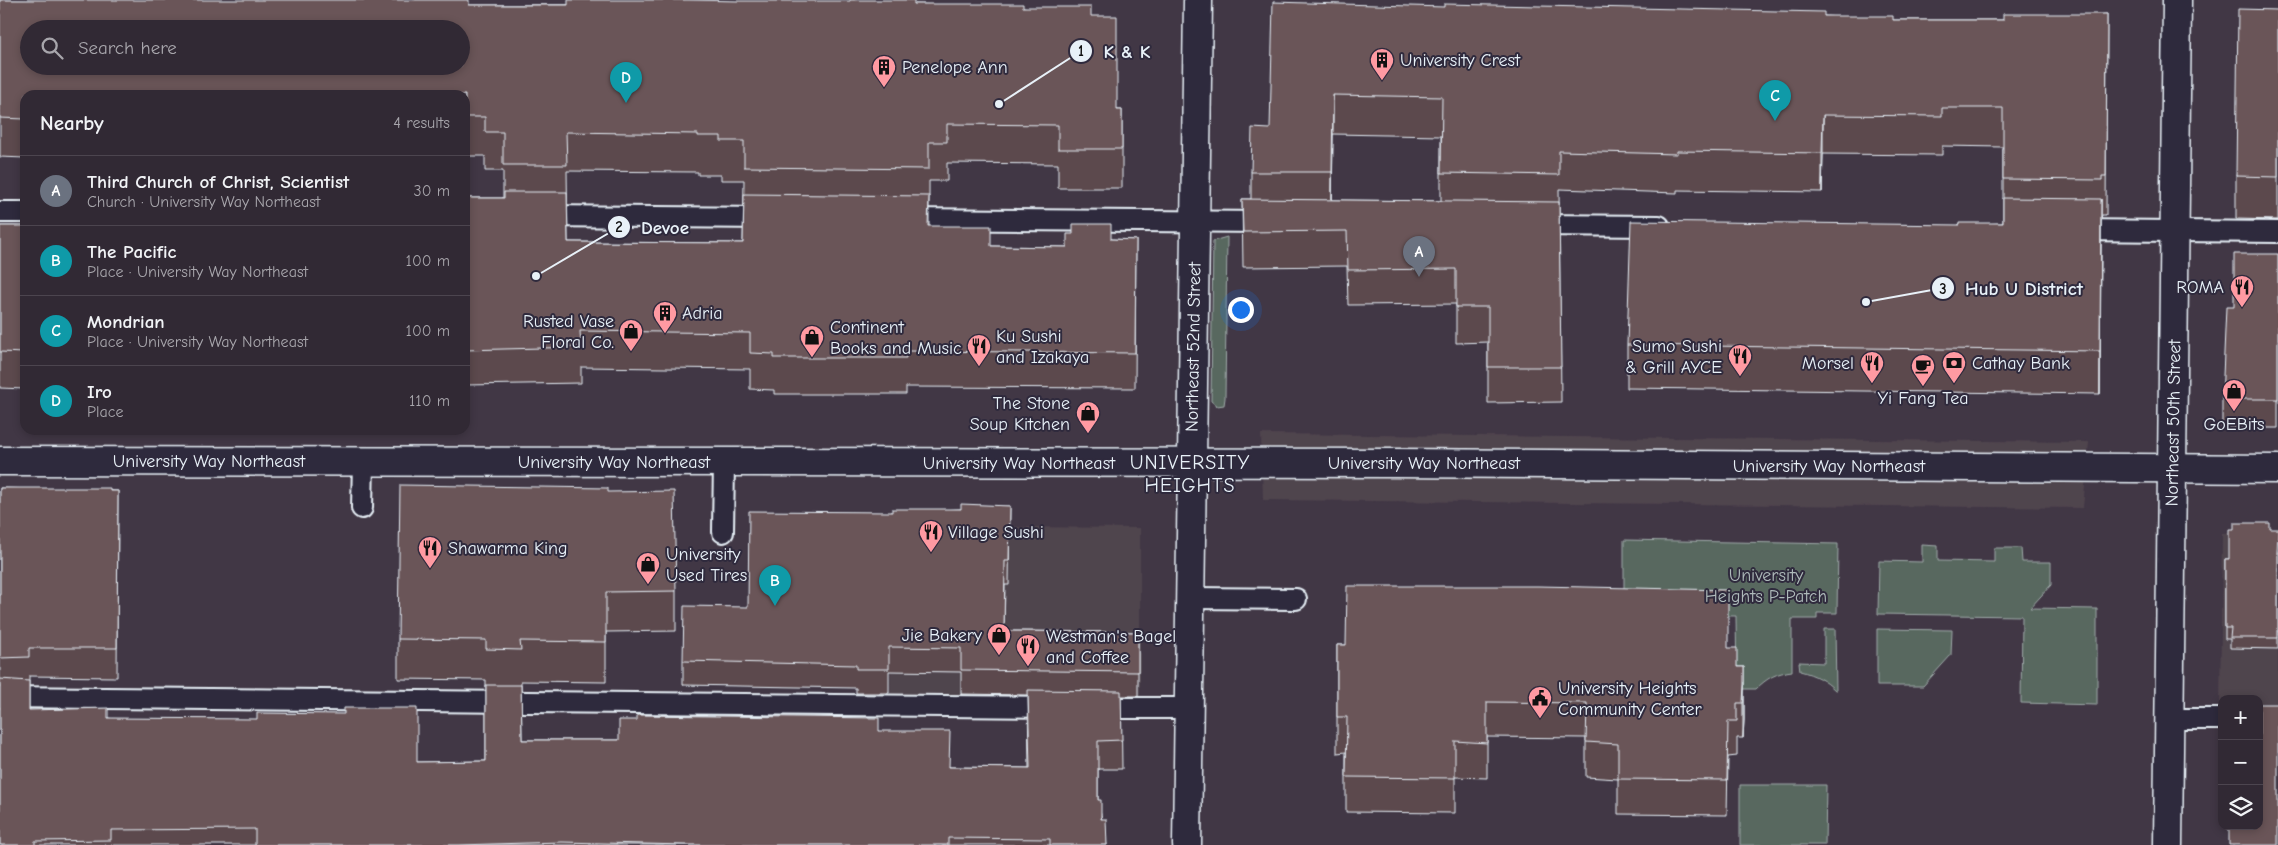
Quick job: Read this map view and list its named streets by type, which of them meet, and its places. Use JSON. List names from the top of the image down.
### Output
{
  "streets": {
    "street": ["Northeast 52nd Street", "Northeast 50th Street", "University Way Northeast"]
  },
  "crossings": [
    ["Northeast 52nd Street", "University Way Northeast"],
    ["Northeast 50th Street", "University Way Northeast"]
  ],
  "districts": ["UNIVERSITY HEIGHTS"],
  "parks": ["University Heights P-Patch"],
  "places": {
    "building": ["University Crest", "Penelope Ann", "Adria"],
    "other": ["K & K", "Devoe", "Hub U District"],
    "restaurant": [
      "ROMA",
      "Ku Sushi and Izakaya",
      "Sumo Sushi & Grill AYCE",
      "Morsel",
      "Village Sushi",
      "Shawarma King",
      "Westman's Bagel and Coffee"
    ],
    "shop": [
      "Rusted Vase Floral Co.",
      "Continent Books and Music",
      "GoEBits",
      "The Stone Soup Kitchen",
      "University Used Tires",
      "Jie Bakery"
    ],
    "bank": ["Cathay Bank"],
    "cafe": ["Yi Fang Tea"],
    "public building": ["University Heights Community Center"]
  },
  "page": {
    "search": "Search here",
    "pins": [
      "D",
      "C",
      "A",
      "B"
    ],
    "heading": ["Nearby", "4 results"],
    "list": [
      {
        "mark": "A",
        "name": "Third Church of Christ, Scientist",
        "note": "Church · University Way Northeast",
        "value": "30 m"
      },
      {
        "mark": "B",
        "name": "The Pacific",
        "note": "Place · University Way Northeast",
        "value": "100 m"
      },
      {
        "mark": "C",
        "name": "Mondrian",
        "note": "Place · University Way Northeast",
        "value": "100 m"
      },
      {
        "mark": "D",
        "name": "Iro",
        "note": "Place",
        "value": "110 m"
      }
    ],
    "map_buttons": ["+", "−"]
  }
}
